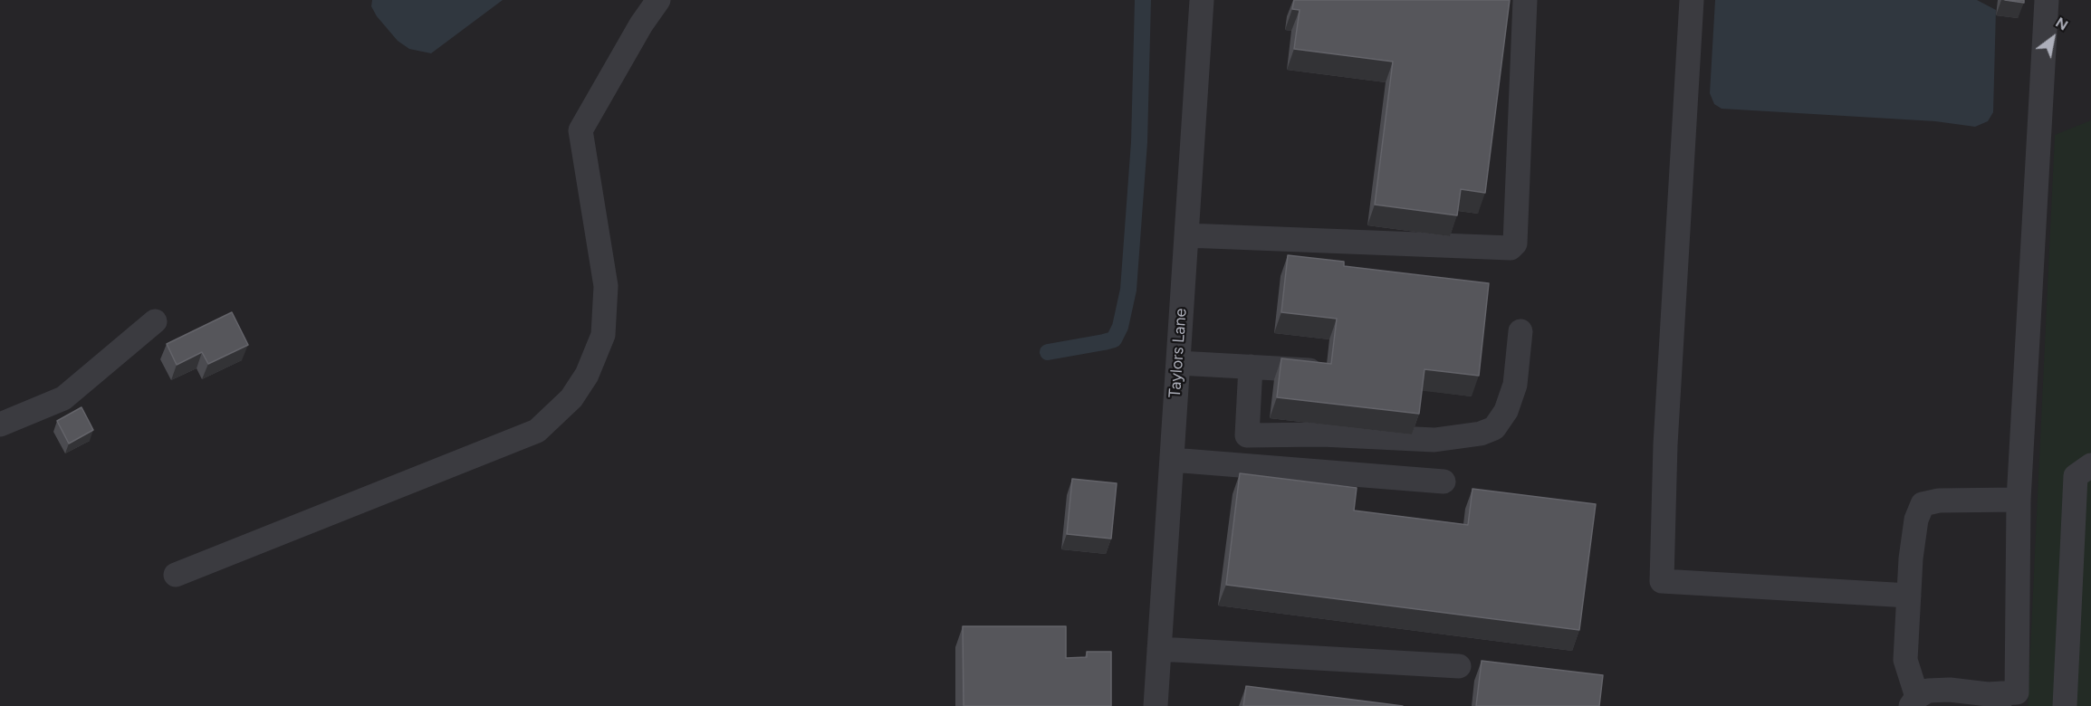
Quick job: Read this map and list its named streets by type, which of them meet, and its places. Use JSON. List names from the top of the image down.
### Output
{
  "streets": {
    "street": ["Taylors Lane"]
  },
  "north": "top right"
}
